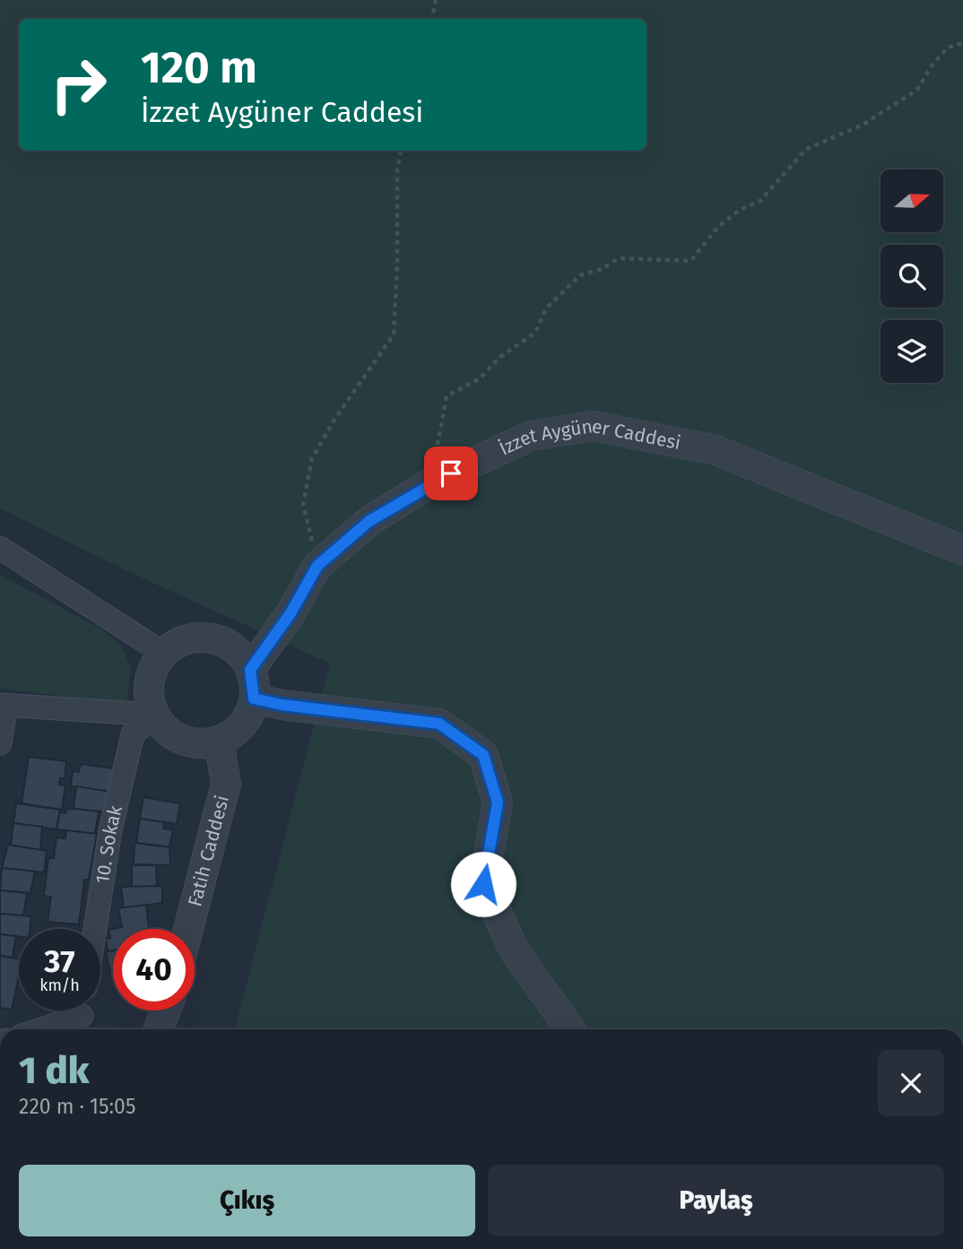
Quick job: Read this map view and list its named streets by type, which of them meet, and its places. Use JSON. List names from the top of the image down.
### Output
{
  "streets": {
    "street": ["İzzet Aygüner Caddesi", "10. Sokak", "Fatih Caddesi"]
  },
  "crossings": [
    ["İzzet Aygüner Caddesi", "10. Sokak"],
    ["İzzet Aygüner Caddesi", "Fatih Caddesi"],
    ["10. Sokak", "Fatih Caddesi"]
  ],
  "north": "right",
  "page": {
    "turn": ["120 m", "İzzet Aygüner Caddesi"],
    "speed": "37 km/h",
    "limit": "40",
    "heading": ["1 dk", "220 m · 15:05"],
    "buttons": ["Çıkış", "Paylaş"]
  }
}
